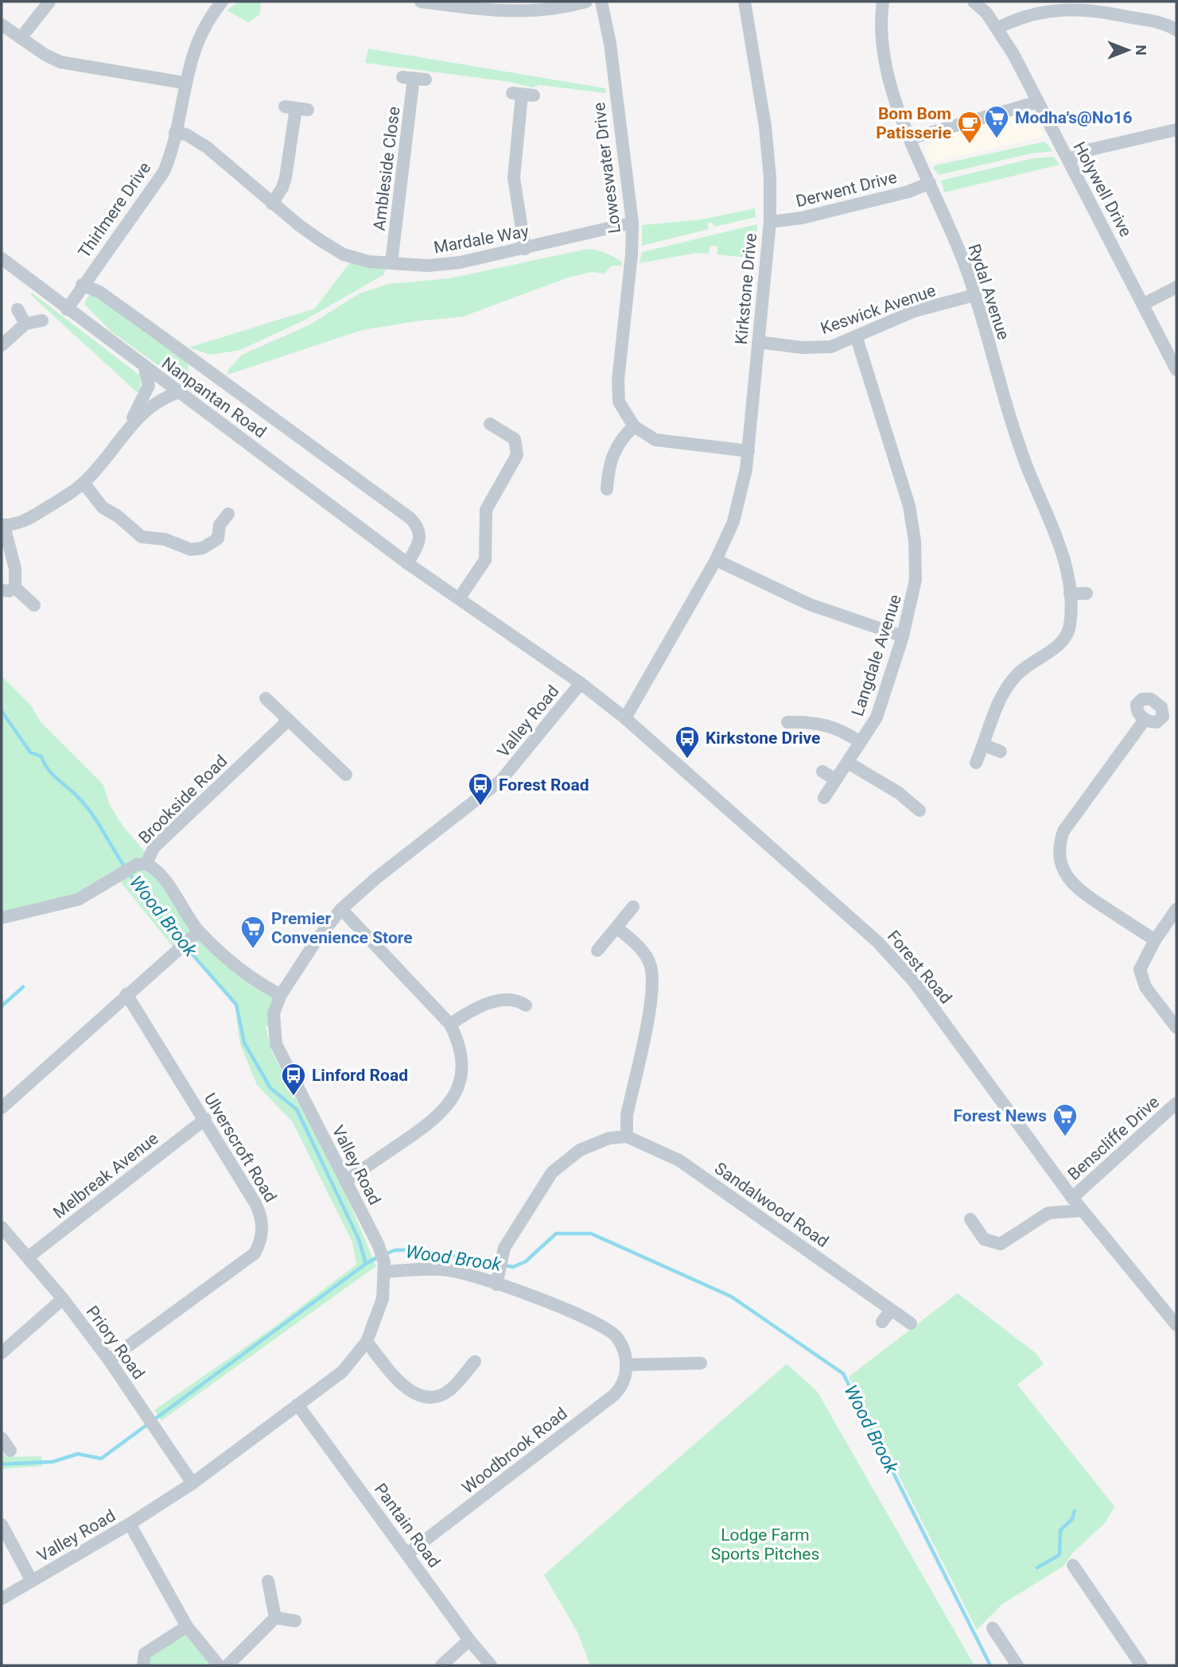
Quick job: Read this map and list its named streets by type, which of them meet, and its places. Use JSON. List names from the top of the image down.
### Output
{
  "streets": {
    "street": [
      "Loweswater Drive",
      "Ambleside Close",
      "Derwent Drive",
      "Holywell Drive",
      "Thirlmere Drive",
      "Mardale Way",
      "Kirkstone Drive",
      "Rydal Avenue",
      "Keswick Avenue",
      "Nanpantan Road",
      "Langdale Avenue",
      "Valley Road",
      "Brookside Road",
      "Forest Road",
      "Benscliffe Drive",
      "Ulverscroft Road",
      "Melbreak Avenue",
      "Sandalwood Road",
      "Priory Road",
      "Woodbrook Road",
      "Pantain Road"
    ]
  },
  "crossings": [
    ["Loweswater Drive", "Mardale Way"],
    ["Ambleside Close", "Mardale Way"],
    ["Derwent Drive", "Kirkstone Drive"],
    ["Derwent Drive", "Rydal Avenue"],
    ["Thirlmere Drive", "Mardale Way"],
    ["Thirlmere Drive", "Nanpantan Road"],
    ["Kirkstone Drive", "Keswick Avenue"],
    ["Kirkstone Drive", "Forest Road"],
    ["Rydal Avenue", "Keswick Avenue"],
    ["Keswick Avenue", "Langdale Avenue"],
    ["Nanpantan Road", "Valley Road"],
    ["Nanpantan Road", "Forest Road"],
    ["Valley Road", "Brookside Road"],
    ["Valley Road", "Forest Road"],
    ["Valley Road", "Priory Road"],
    ["Valley Road", "Pantain Road"],
    ["Forest Road", "Benscliffe Drive"],
    ["Ulverscroft Road", "Melbreak Avenue"],
    ["Ulverscroft Road", "Priory Road"],
    ["Melbreak Avenue", "Priory Road"],
    ["Woodbrook Road", "Pantain Road"]
  ],
  "water": ["Wood Brook"],
  "parks": ["Lodge Farm Sports Pitches"],
  "places": {
    "supermarket": ["Modha's@No16", "Premier Convenience Store", "Forest News"],
    "cafe": ["Bom Bom Patisserie"],
    "bus stop": ["Kirkstone Drive", "Forest Road", "Linford Road"]
  },
  "north": "right"
}
